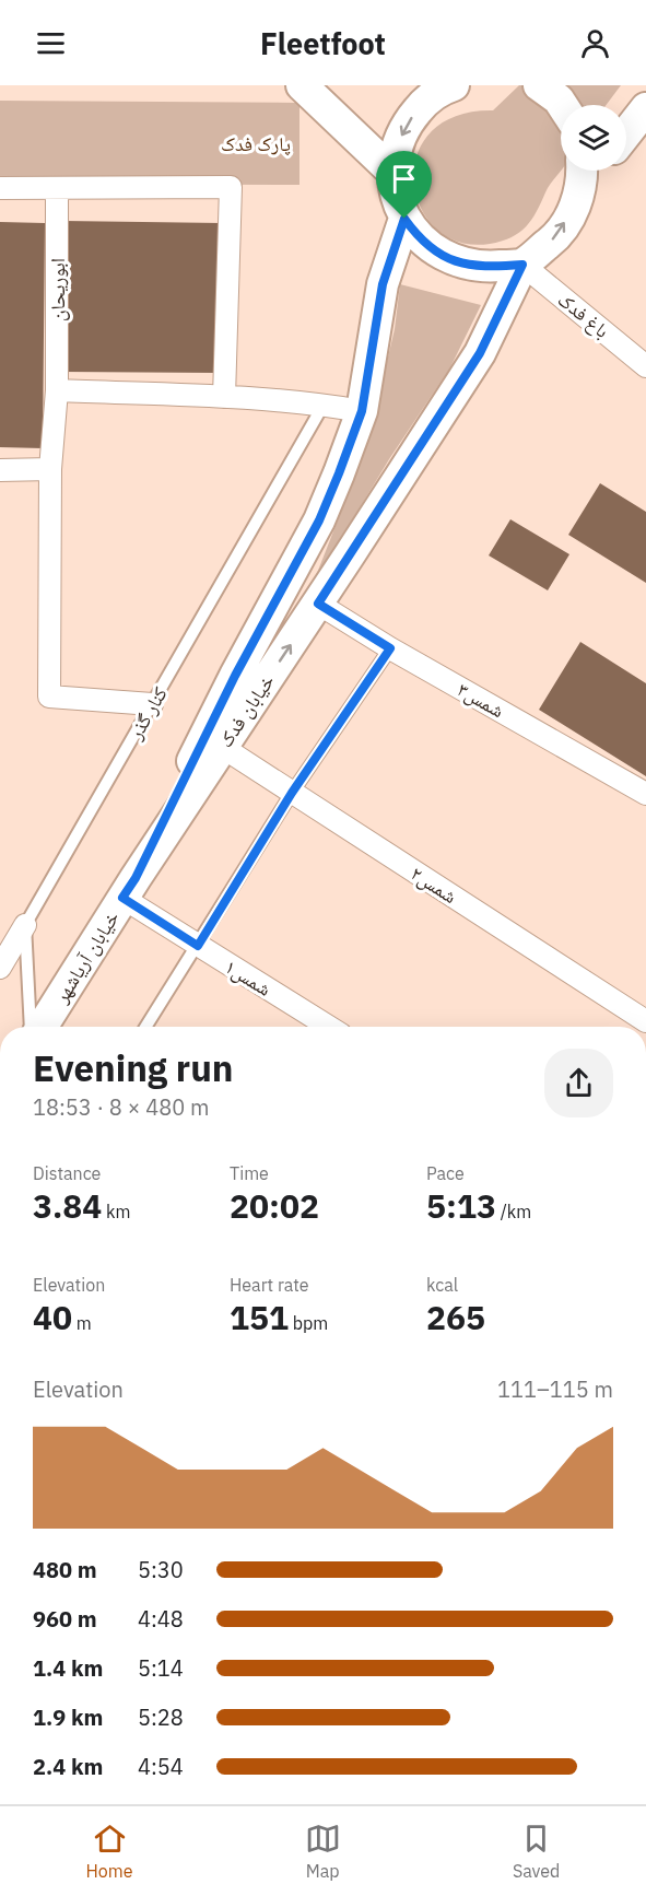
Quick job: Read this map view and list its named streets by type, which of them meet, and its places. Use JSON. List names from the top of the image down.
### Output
{
  "streets": {
    "main road": ["خیابان فدک", "خیابان آریاشهر"],
    "street": [
      "ابوریحان",
      "باغ فدک",
      "شمس۳",
      "شمس۲",
      "شمس۱"
    ],
    "lane": ["کنار گذر"]
  },
  "crossings": [
    ["ابوریحان", "کنار گذر"],
    ["باغ فدک", "خیابان فدک"],
    ["شمس۳", "خیابان فدک"],
    ["خیابان فدک", "شمس۲"],
    ["خیابان فدک", "خیابان آریاشهر"],
    ["خیابان فدک", "شمس۱"],
    ["خیابان آریاشهر", "شمس۱"]
  ],
  "parks": ["پارک فدک"],
  "page": {
    "header": "Fleetfoot",
    "heading": ["Evening run", "18:53 · 8 × 480 m"],
    "stats": [
      ["Distance", "3.84 km"],
      ["Time", "20:02"],
      ["Pace", "5:13 /km"],
      ["Elevation", "40 m"],
      ["Heart rate", "151 bpm"],
      ["kcal", "265"]
    ],
    "chart": ["Elevation", "111–115 m"],
    "list": [
      {
        "name": "480 m",
        "note": "5:30"
      },
      {
        "name": "960 m",
        "note": "4:48"
      },
      {
        "name": "1.4 km",
        "note": "5:14"
      },
      {
        "name": "1.9 km",
        "note": "5:28"
      },
      {
        "name": "2.4 km",
        "note": "4:54"
      }
    ],
    "tabs": ["Home", "Map", "Saved"]
  }
}
